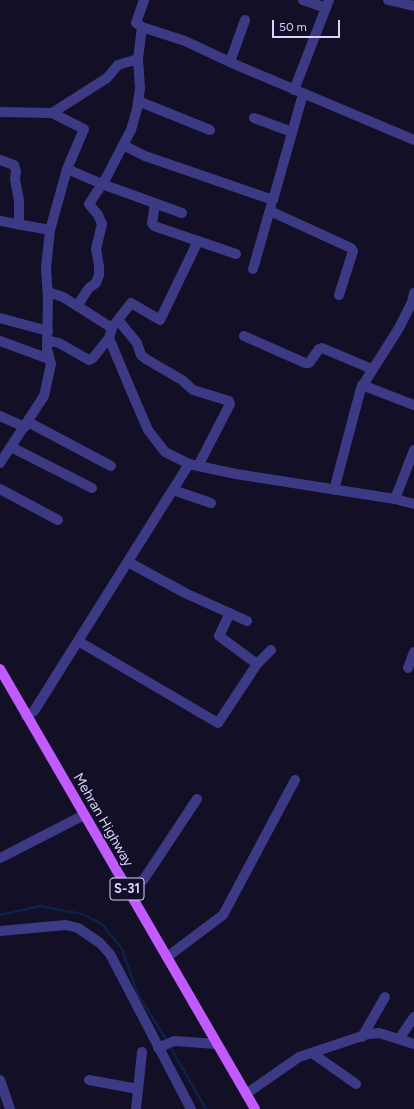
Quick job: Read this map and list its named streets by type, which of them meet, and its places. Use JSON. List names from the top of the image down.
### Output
{
  "streets": {
    "main road": ["Mehran Highway", "S-31"]
  },
  "scale_bar": "50 m"
}
